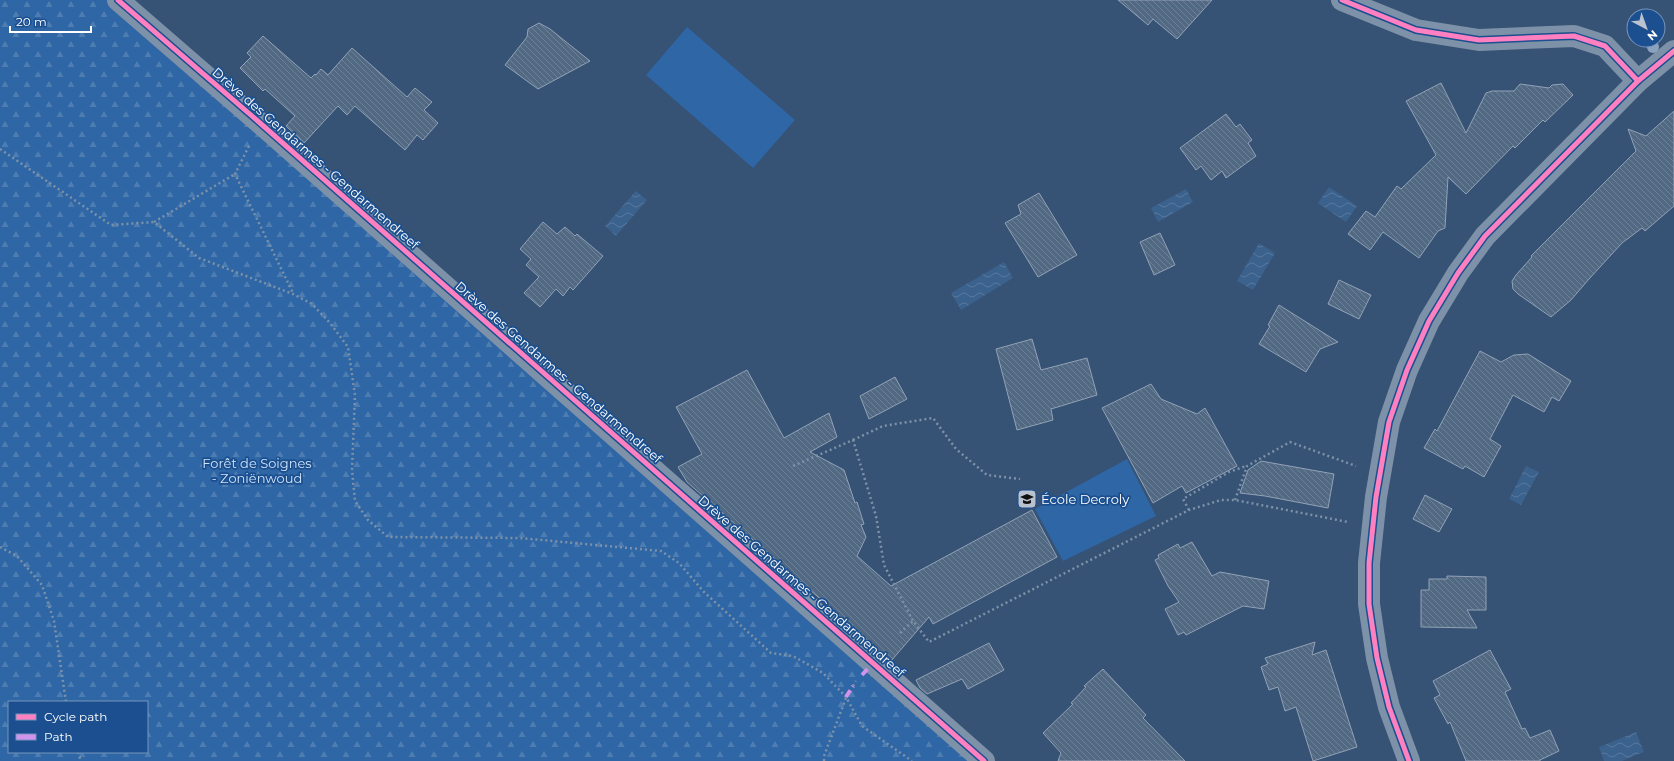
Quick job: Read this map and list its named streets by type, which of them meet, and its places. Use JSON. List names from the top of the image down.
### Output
{
  "streets": {
    "street": ["Drève des Gendarmes - Gendarmendreef"]
  },
  "parks": ["Forêt de Soignes - Zoniënwoud"],
  "places": {
    "school or university": ["École Decroly"]
  },
  "legend": ["Cycle path", "Path"],
  "scale_bar": "20 m",
  "north": "bottom right"
}
